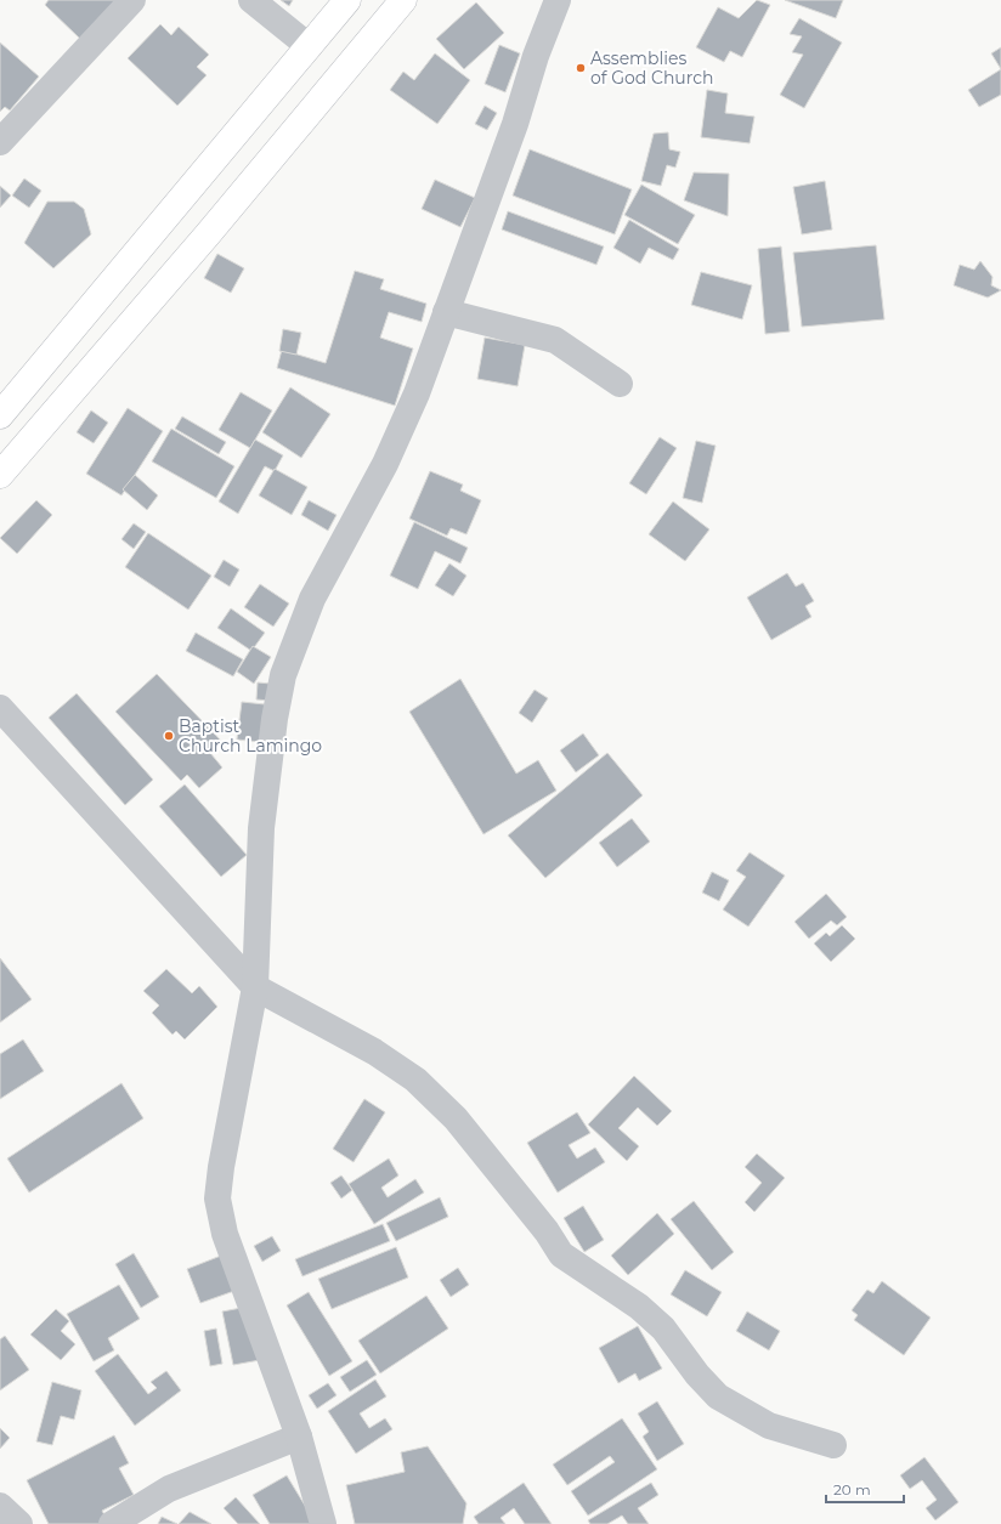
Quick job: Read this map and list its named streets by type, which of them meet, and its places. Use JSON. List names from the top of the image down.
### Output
{
  "places": ["Assemblies of God Church", "Baptist Church Lamingo"],
  "scale_bar": "20 m"
}
